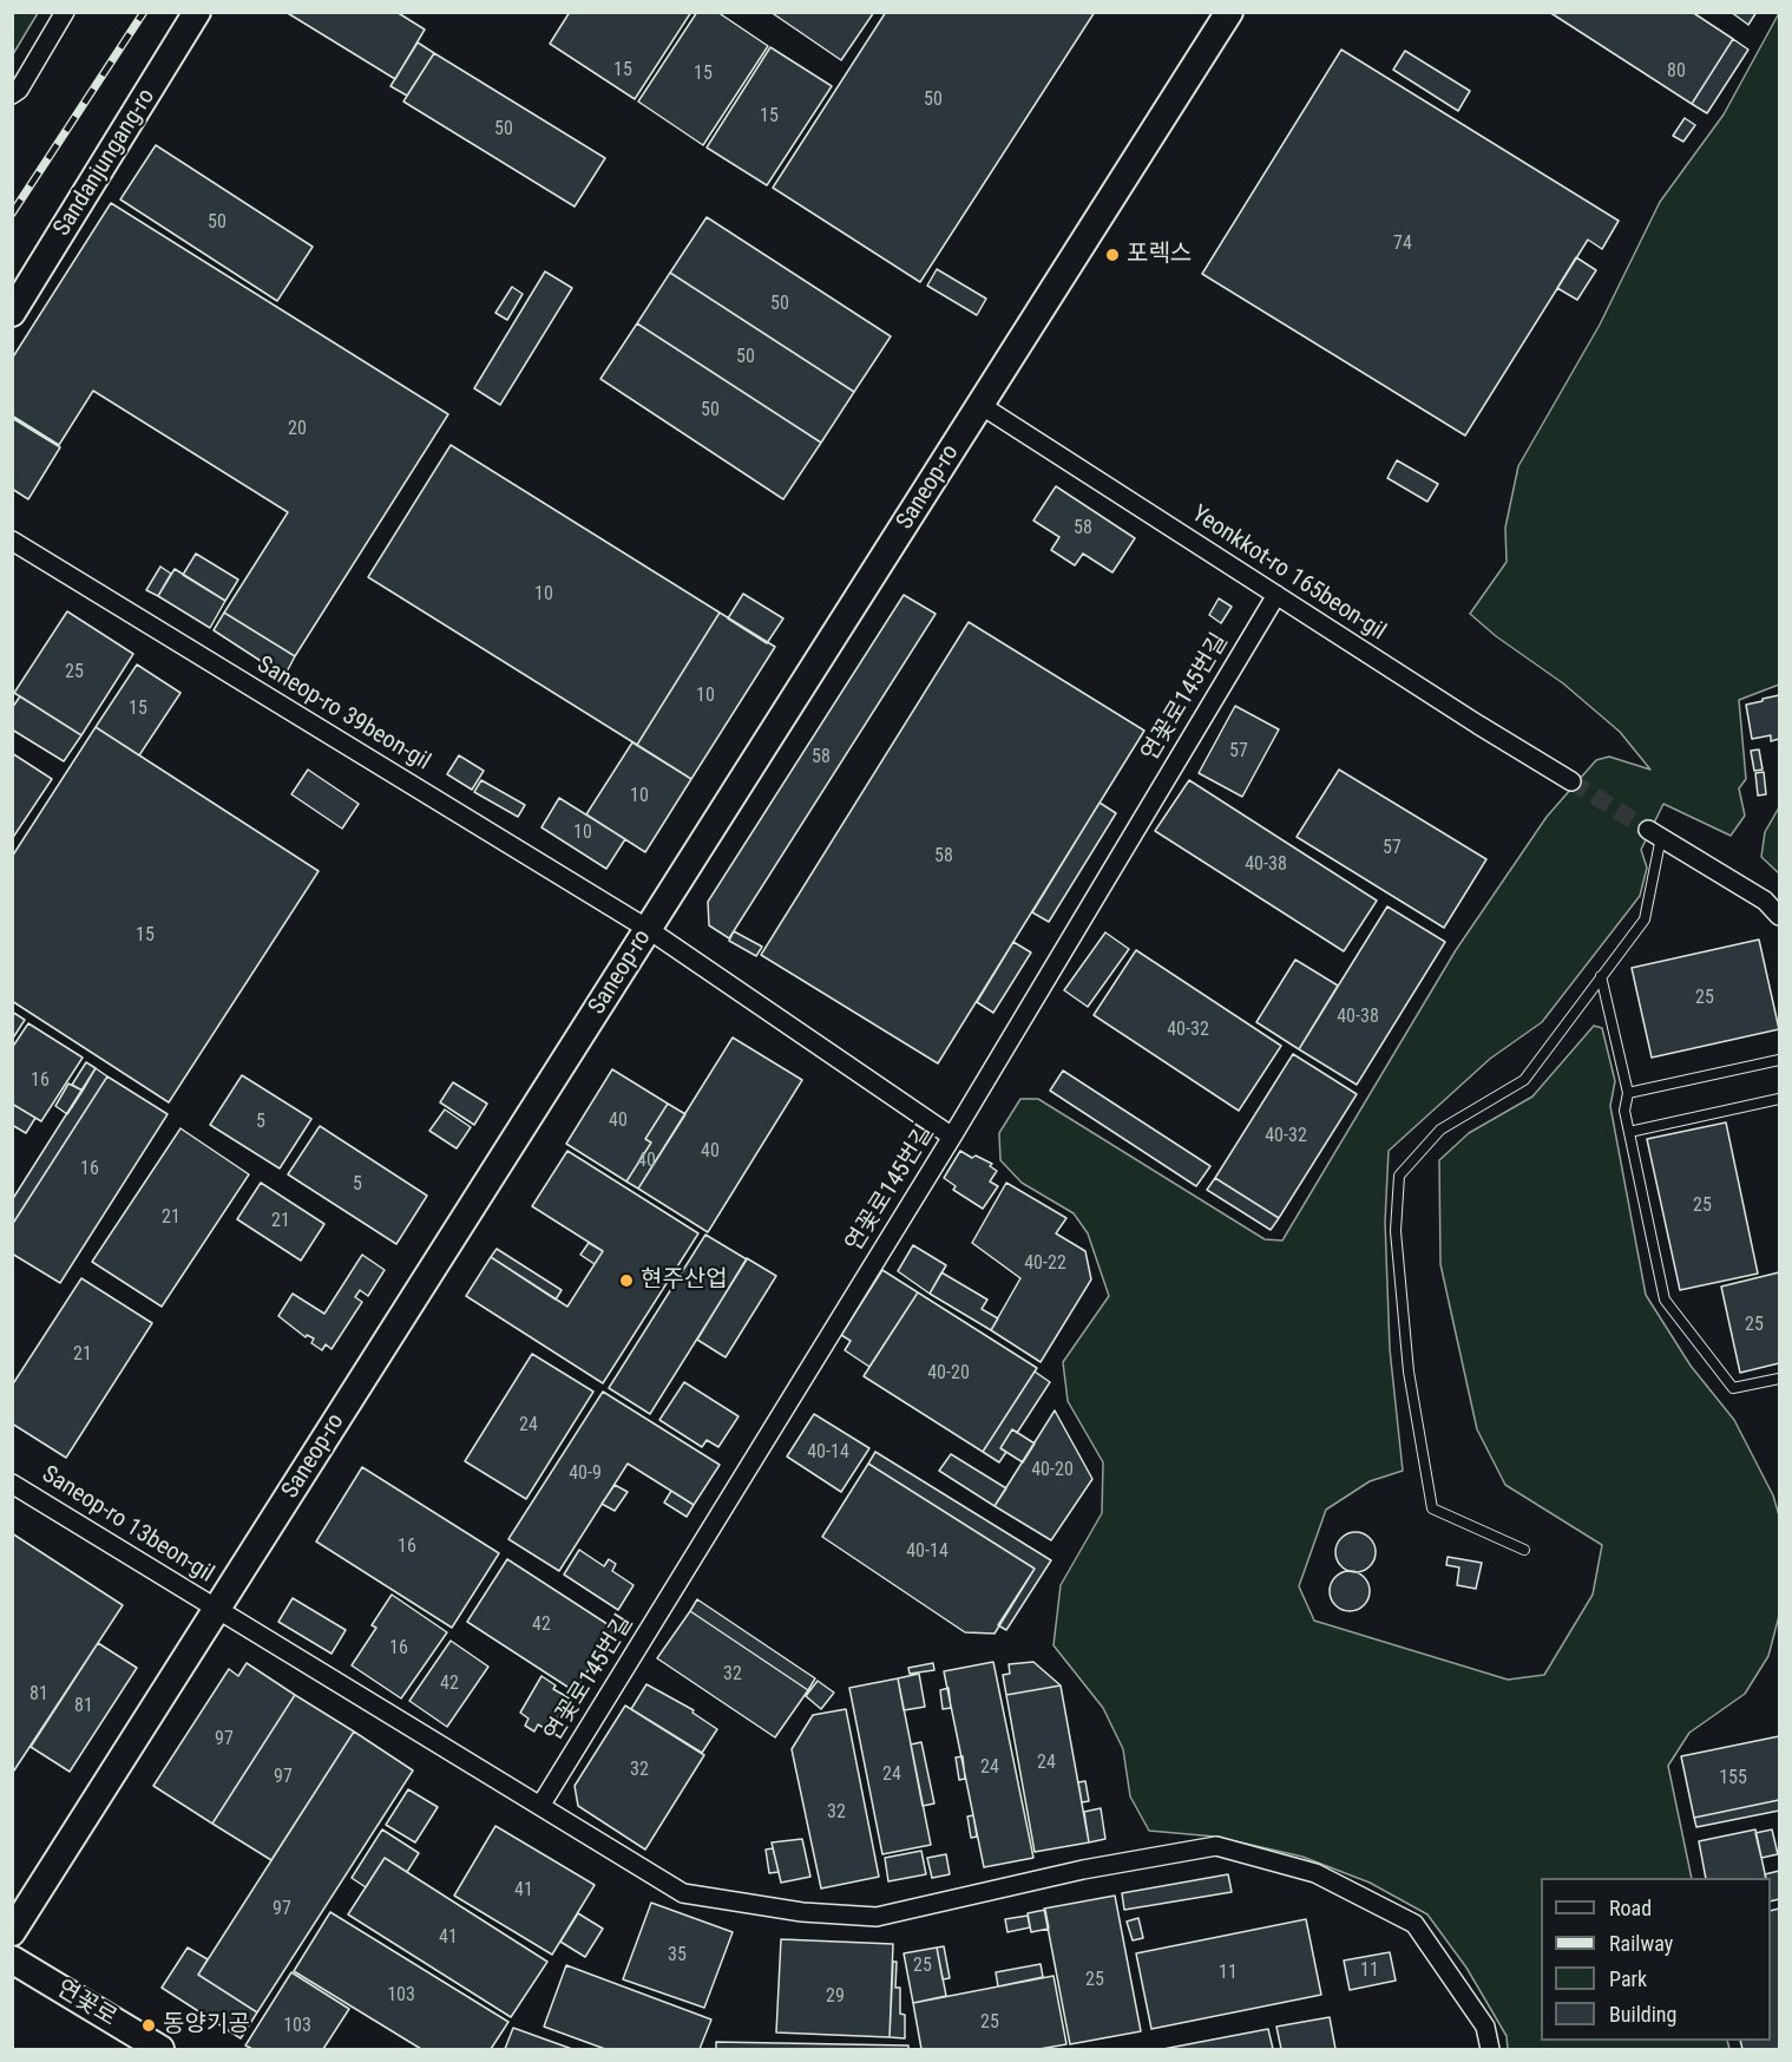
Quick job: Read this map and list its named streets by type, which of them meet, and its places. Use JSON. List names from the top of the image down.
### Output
{
  "streets": {
    "street": [
      "Sandanjungang-ro",
      "Saneop-ro",
      "Yeonkkot-ro 165beon-gil",
      "연꽃로145번길",
      "Saneop-ro 39beon-gil",
      "Saneop-ro 13beon-gil",
      "연꽃로"
    ]
  },
  "crossings": [
    ["Saneop-ro", "Yeonkkot-ro 165beon-gil"],
    ["Saneop-ro", "Saneop-ro 39beon-gil"],
    ["Saneop-ro", "Saneop-ro 13beon-gil"],
    ["Yeonkkot-ro 165beon-gil", "연꽃로145번길"],
    ["연꽃로145번길", "Saneop-ro 39beon-gil"]
  ],
  "places": ["포렉스", "현주산업", "동양기공"],
  "house_numbers": [
    "15",
    "80",
    "15",
    "50",
    "15",
    "50",
    "50",
    "74",
    "50",
    "50",
    "50",
    "20",
    "58",
    "10",
    "25",
    "10",
    "15",
    "57",
    "58",
    "10",
    "10",
    "57",
    "58",
    "40-38",
    "15",
    "25",
    "40-38",
    "40-32",
    "16",
    "40",
    "5",
    "40-32",
    "40",
    "40",
    "16",
    "5",
    "25",
    "21",
    "21",
    "40-22",
    "25",
    "21",
    "40-20",
    "24",
    "40-14",
    "40-20",
    "40-9",
    "16",
    "40-14",
    "42",
    "16",
    "32",
    "42",
    "81",
    "81",
    "97",
    "24",
    "24",
    "32",
    "24",
    "97",
    "155",
    "32",
    "41",
    "97",
    "41",
    "35",
    "25",
    "11",
    "11",
    "25",
    "103",
    "29",
    "25",
    "103"
  ],
  "legend": [
    "Road",
    "Railway",
    "Park",
    "Building"
  ]
}
